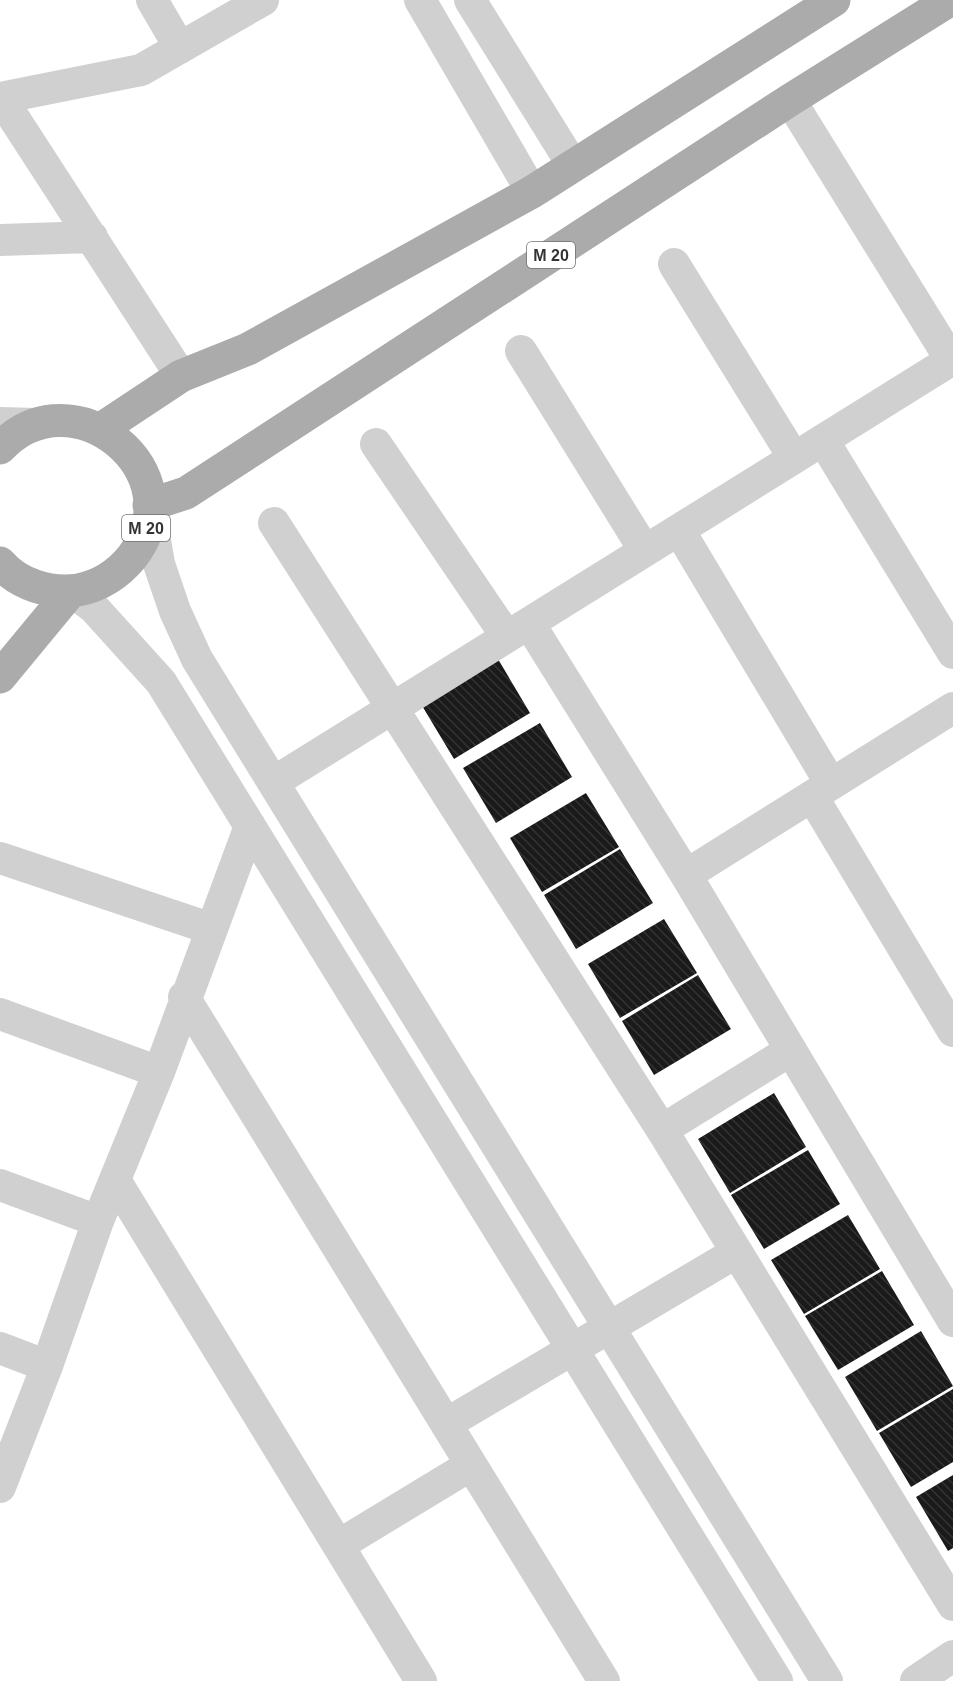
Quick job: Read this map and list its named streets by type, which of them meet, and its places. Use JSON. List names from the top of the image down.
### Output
{
  "streets": {
    "main road": ["M 20"]
  }
}
